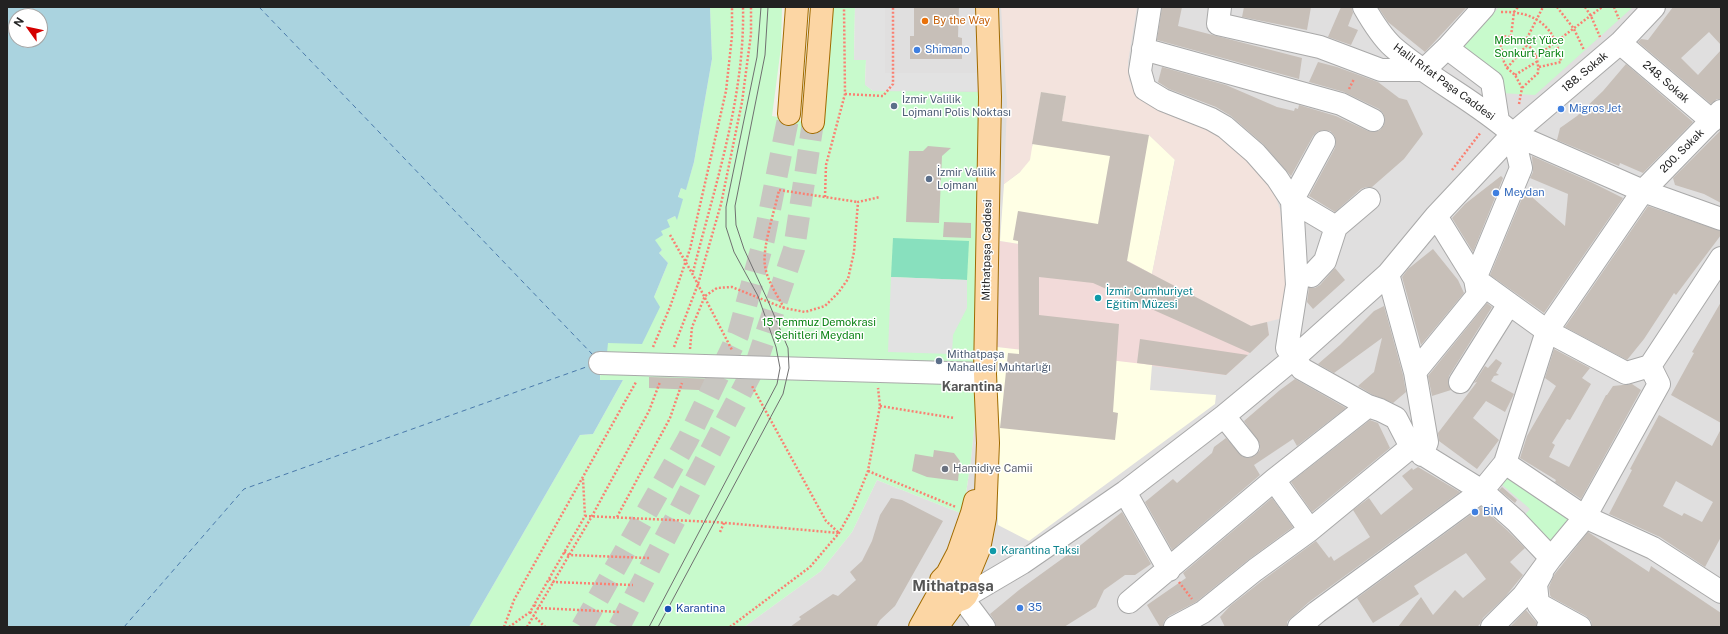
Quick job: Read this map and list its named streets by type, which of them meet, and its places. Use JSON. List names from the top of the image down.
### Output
{
  "streets": {
    "main road": ["Mithatpaşa Caddesi"],
    "street": [
      "188. Sokak",
      "Halil Rıfat Paşa Caddesi",
      "248. Sokak",
      "200. Sokak"
    ]
  },
  "crossings": [
    ["188. Sokak", "Halil Rıfat Paşa Caddesi"],
    ["188. Sokak", "248. Sokak"],
    ["Halil Rıfat Paşa Caddesi", "200. Sokak"],
    ["248. Sokak", "200. Sokak"]
  ],
  "districts": ["Karantina", "Mithatpaşa"],
  "parks": ["Mehmet Yüce Sonkurt Parkı", "15 Temmuz Demokrasi Şehitleri Meydanı"],
  "places": [
    "By the Way",
    "Shimano",
    "İzmir Valilik Lojmanı Polis Noktası",
    "Migros Jet",
    "İzmir Valilik Lojmanı",
    "Meydan",
    "İzmir Cumhuriyet Eğitim Müzesi",
    "Mithatpaşa Mahallesi Muhtarlığı",
    "Hamidiye Camii",
    "BİM",
    "Karantina Taksi",
    "35",
    "Karantina"
  ],
  "north": "top left"
}
